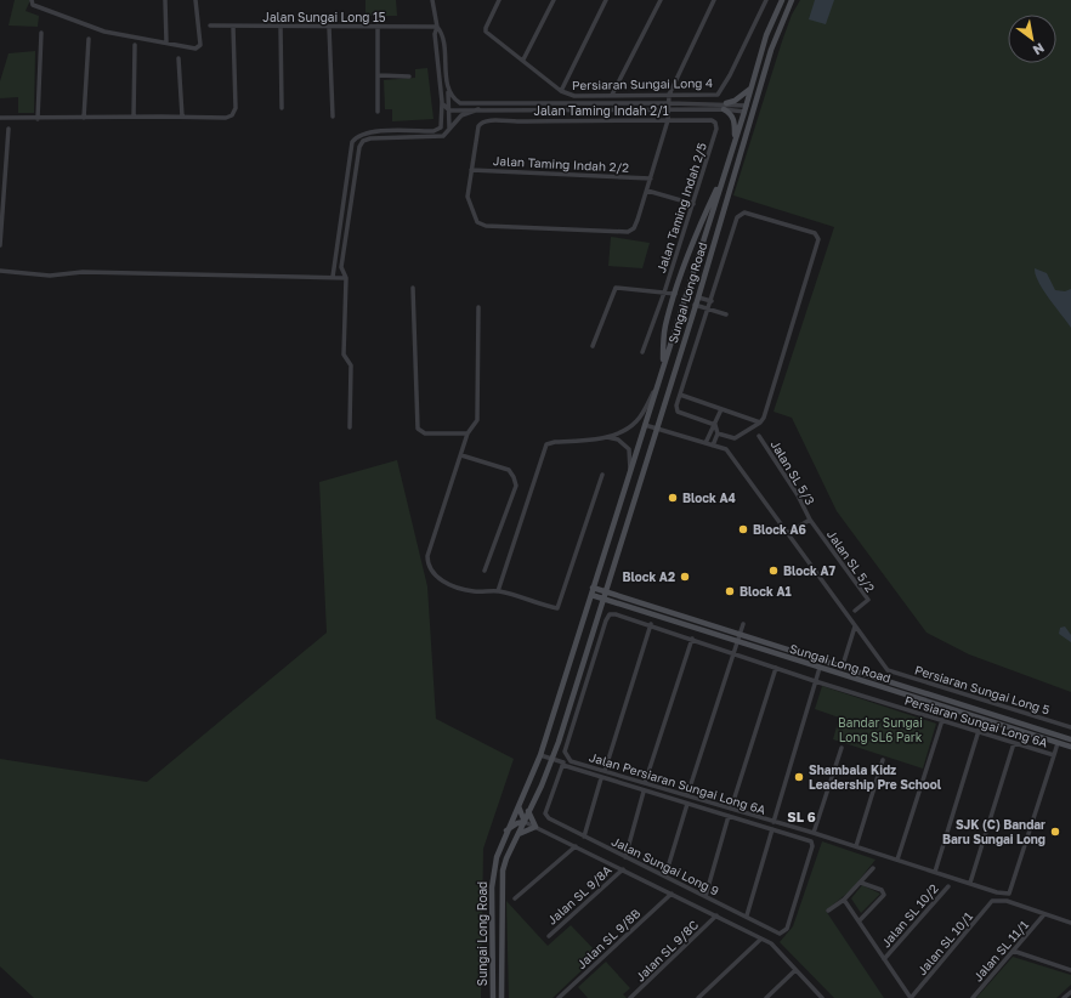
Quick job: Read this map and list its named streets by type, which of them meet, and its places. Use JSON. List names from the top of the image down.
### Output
{
  "streets": {
    "street": [
      "Jalan Sungai Long 15",
      "Persiaran Sungai Long 4",
      "Jalan Taming Indah 2/1",
      "Jalan Taming Indah 2/2",
      "Jalan Taming Indah 2/5",
      "Sungai Long Road",
      "Jalan SL 5/3",
      "Jalan SL 5/2",
      "Persiaran Sungai Long 5",
      "Persiaran Sungai Long 6A",
      "Jalan Persiaran Sungai Long 6A",
      "Jalan Sungai Long 9",
      "Jalan SL 9/8A",
      "Jalan SL 10/2",
      "Jalan SL 9/8B",
      "Jalan SL 10/1",
      "Jalan SL 9/8C",
      "Jalan SL 11/1"
    ]
  },
  "crossings": [
    ["Jalan Taming Indah 2/1", "Jalan Taming Indah 2/2"],
    ["Jalan Taming Indah 2/1", "Jalan Taming Indah 2/5"],
    ["Jalan SL 5/3", "Jalan SL 5/2"],
    ["Persiaran Sungai Long 6A", "Jalan Persiaran Sungai Long 6A"],
    ["Jalan SL 10/1", "Jalan SL 11/1"]
  ],
  "districts": ["SL 6"],
  "parks": ["Bandar Sungai Long SL6 Park"],
  "places": [
    "Block A4",
    "Block A6",
    "Block A7",
    "Block A2",
    "Block A1",
    "Shambala Kidz Leadership Pre School",
    "SJK (C) Bandar Baru Sungai Long"
  ],
  "north": "bottom right"
}
